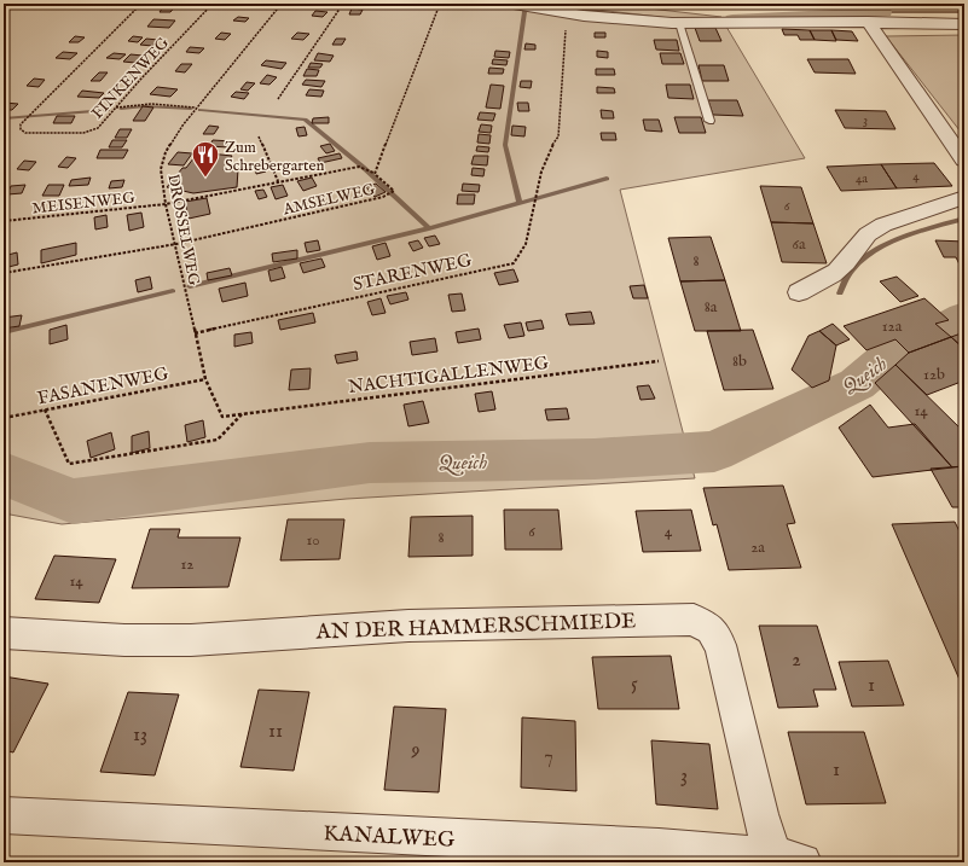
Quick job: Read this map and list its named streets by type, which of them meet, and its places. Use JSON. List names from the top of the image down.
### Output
{
  "streets": {
    "street": ["AN DER HAMMERSCHMIEDE", "KANALWEG"],
    "path": [
      "FINKENWEG",
      "AMSELWEG",
      "MEISENWEG",
      "DROSSELWEG",
      "STARENWEG",
      "NACHTIGALLENWEG",
      "FASANENWEG"
    ]
  },
  "crossings": [
    ["AMSELWEG", "MEISENWEG"],
    ["AMSELWEG", "DROSSELWEG"],
    ["MEISENWEG", "DROSSELWEG"],
    ["DROSSELWEG", "STARENWEG"],
    ["DROSSELWEG", "NACHTIGALLENWEG"],
    ["DROSSELWEG", "FASANENWEG"],
    ["AN DER HAMMERSCHMIEDE", "KANALWEG"]
  ],
  "water": ["Queich"],
  "places": {
    "restaurant": ["Zum Schrebergarten"]
  },
  "house_numbers": [
    "3",
    "4",
    "4a",
    "6",
    "6a",
    "8",
    "8a",
    "12a",
    "8b",
    "12b",
    "14",
    "6",
    "4",
    "8",
    "10",
    "2a",
    "12",
    "14",
    "2",
    "5",
    "1",
    "11",
    "13",
    "9",
    "7",
    "1",
    "3"
  ]
}
